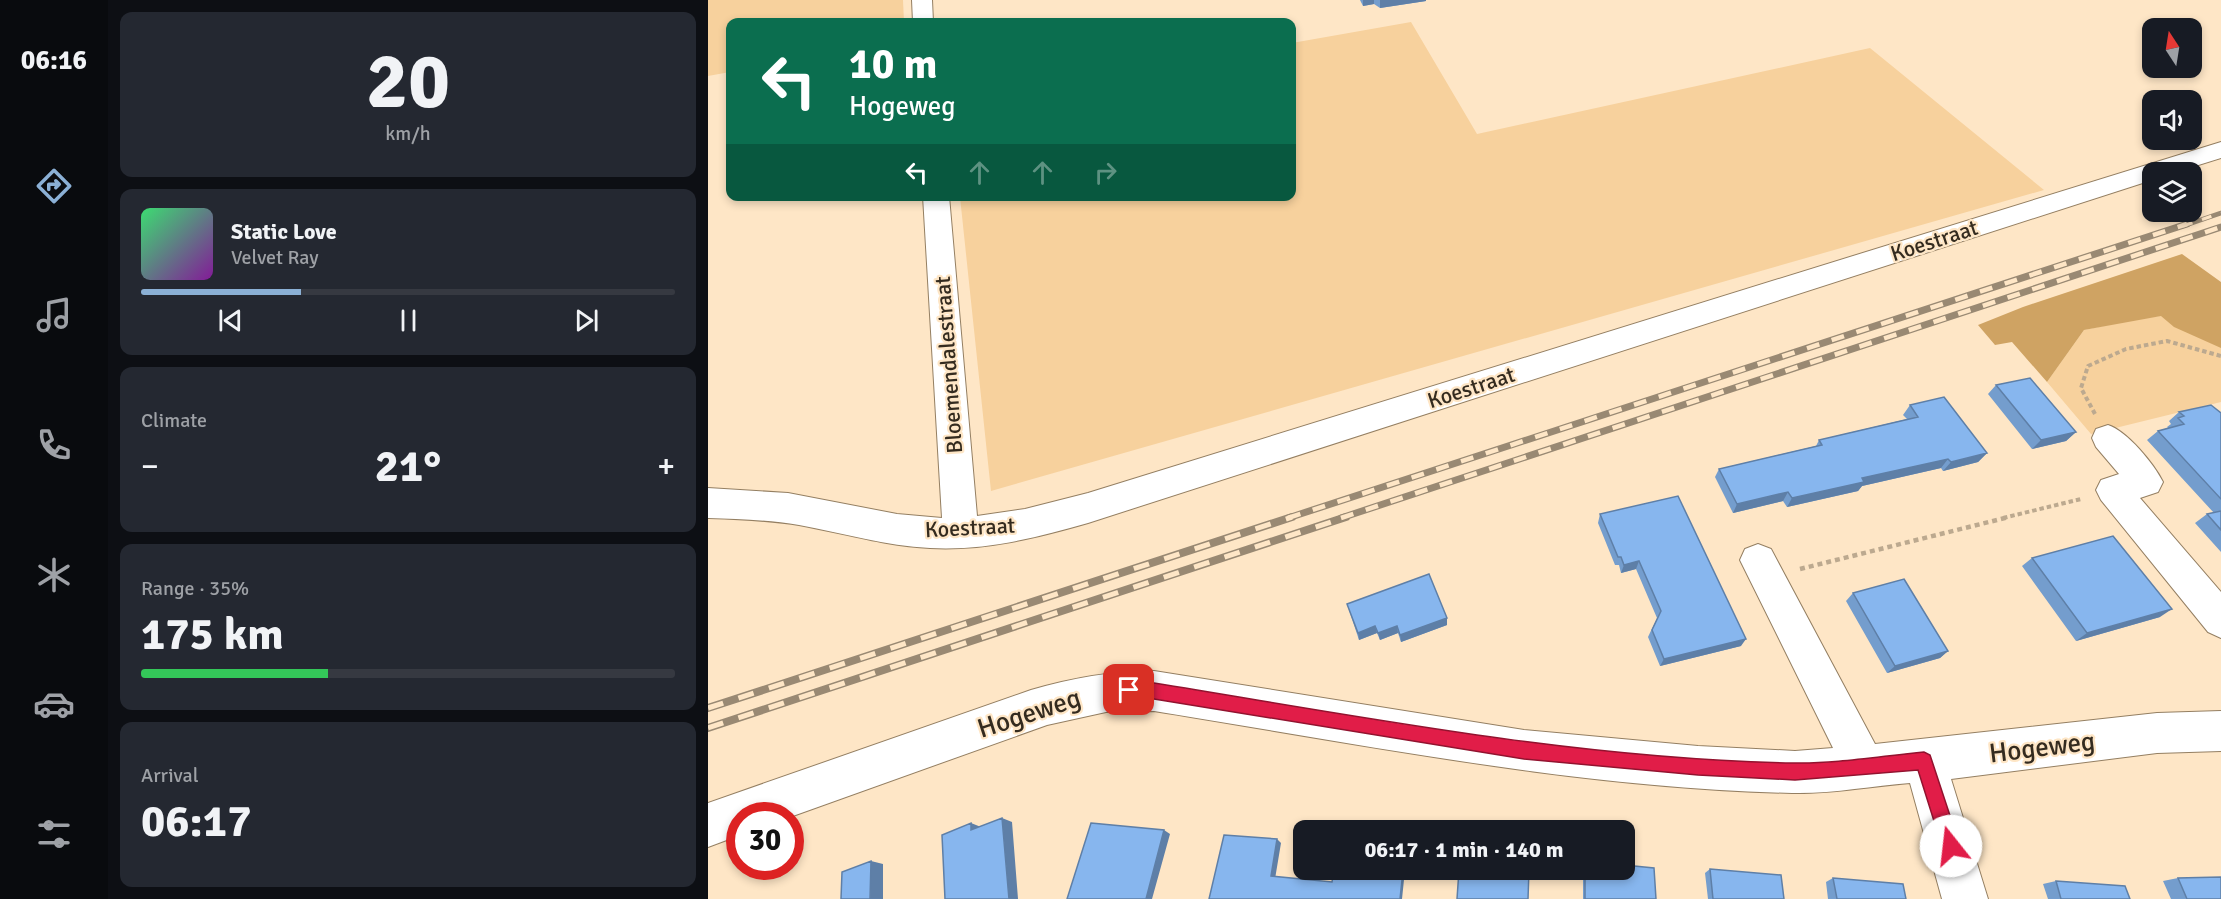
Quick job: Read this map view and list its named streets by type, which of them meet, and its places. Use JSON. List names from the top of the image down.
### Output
{
  "streets": {
    "street": ["Koestraat", "Bloemendalestraat", "Hogeweg"]
  },
  "crossings": [
    ["Koestraat", "Bloemendalestraat"]
  ],
  "north": "top",
  "page": {
    "tabs": "06:16",
    "tile": [
      ["20", "km/h"],
      "Climate",
      ["Range · 35%", "175 km"],
      ["Arrival", "06:17"]
    ],
    "turn": ["10 m", "Hogeweg"],
    "song": ["Static Love", "Velvet Ray"],
    "heat": ["−", "21°", "+"],
    "limit": "30",
    "trip": "06:17 · 1 min · 140 m"
  }
}
